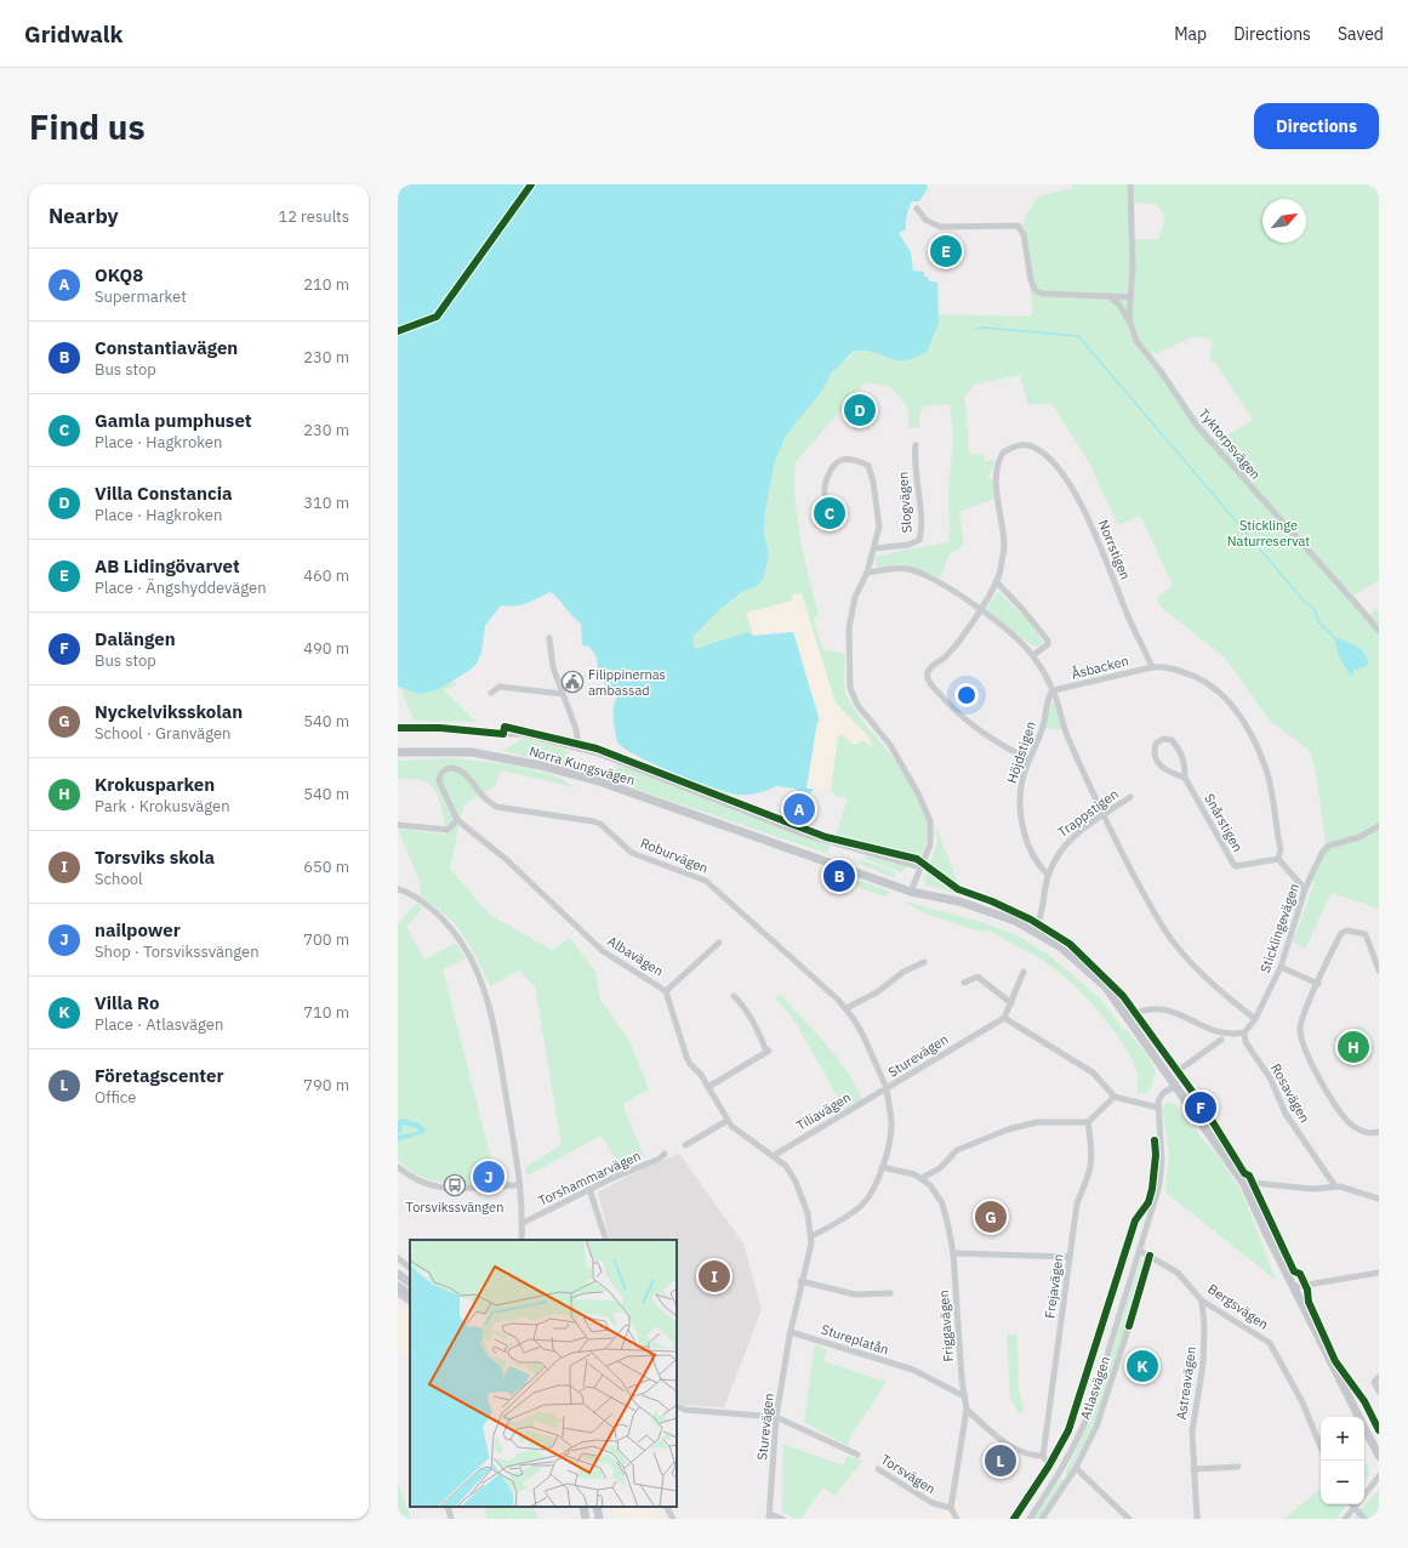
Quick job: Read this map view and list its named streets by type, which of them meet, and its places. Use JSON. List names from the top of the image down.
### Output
{
  "streets": {
    "main road": ["Norra Kungsvägen"],
    "street": [
      "Tyktorpsvägen",
      "Slogvägen",
      "Norrstigen",
      "Åsbacken",
      "Höjdstigen",
      "Trappstigen",
      "Snårstigen",
      "Roburvägen",
      "Sticklingevägen",
      "Albavägen",
      "Sturevägen",
      "Rosavägen",
      "Tiliavägen",
      "Torshammarvägen",
      "Frejavägen",
      "Bergsvägen",
      "Friggavägen",
      "Stureplatån",
      "Astreavägen",
      "Atlasvägen",
      "Torsvägen"
    ]
  },
  "crossings": [
    ["Norrstigen", "Åsbacken"],
    ["Norrstigen", "Höjdstigen"],
    ["Åsbacken", "Höjdstigen"],
    ["Höjdstigen", "Trappstigen"],
    ["Roburvägen", "Albavägen"],
    ["Roburvägen", "Sturevägen"],
    ["Roburvägen", "Tiliavägen"],
    ["Sticklingevägen", "Rosavägen"],
    ["Albavägen", "Sturevägen"],
    ["Albavägen", "Tiliavägen"],
    ["Sturevägen", "Tiliavägen"],
    ["Sturevägen", "Stureplatån"],
    ["Bergsvägen", "Astreavägen"],
    ["Friggavägen", "Stureplatån"],
    ["Friggavägen", "Torsvägen"]
  ],
  "parks": ["Sticklinge Naturreservat"],
  "places": {
    "public building": ["Filippinernas ambassad"],
    "bus stop": ["Torsvikssvängen"]
  },
  "north": "top right",
  "page": {
    "header": "Gridwalk",
    "nav": ["Map", "Directions", "Saved"],
    "buttons": "Directions",
    "title": "Find us",
    "heading": ["Nearby", "12 results"],
    "pins": [
      "E",
      "D",
      "C",
      "A",
      "B",
      "H",
      "F",
      "J",
      "G",
      "I",
      "K",
      "L"
    ],
    "list": [
      {
        "mark": "A",
        "name": "OKQ8",
        "note": "Supermarket",
        "value": "210 m"
      },
      {
        "mark": "B",
        "name": "Constantiavägen",
        "note": "Bus stop",
        "value": "230 m"
      },
      {
        "mark": "C",
        "name": "Gamla pumphuset",
        "note": "Place · Hagkroken",
        "value": "230 m"
      },
      {
        "mark": "D",
        "name": "Villa Constancia",
        "note": "Place · Hagkroken",
        "value": "310 m"
      },
      {
        "mark": "E",
        "name": "AB Lidingövarvet",
        "note": "Place · Ängshyddevägen",
        "value": "460 m"
      },
      {
        "mark": "F",
        "name": "Dalängen",
        "note": "Bus stop",
        "value": "490 m"
      },
      {
        "mark": "G",
        "name": "Nyckelviksskolan",
        "note": "School · Granvägen",
        "value": "540 m"
      },
      {
        "mark": "H",
        "name": "Krokusparken",
        "note": "Park · Krokusvägen",
        "value": "540 m"
      },
      {
        "mark": "I",
        "name": "Torsviks skola",
        "note": "School",
        "value": "650 m"
      },
      {
        "mark": "J",
        "name": "nailpower",
        "note": "Shop · Torsvikssvängen",
        "value": "700 m"
      },
      {
        "mark": "K",
        "name": "Villa Ro",
        "note": "Place · Atlasvägen",
        "value": "710 m"
      },
      {
        "mark": "L",
        "name": "Företagscenter",
        "note": "Office",
        "value": "790 m"
      }
    ],
    "map_buttons": ["+", "−"]
  }
}
